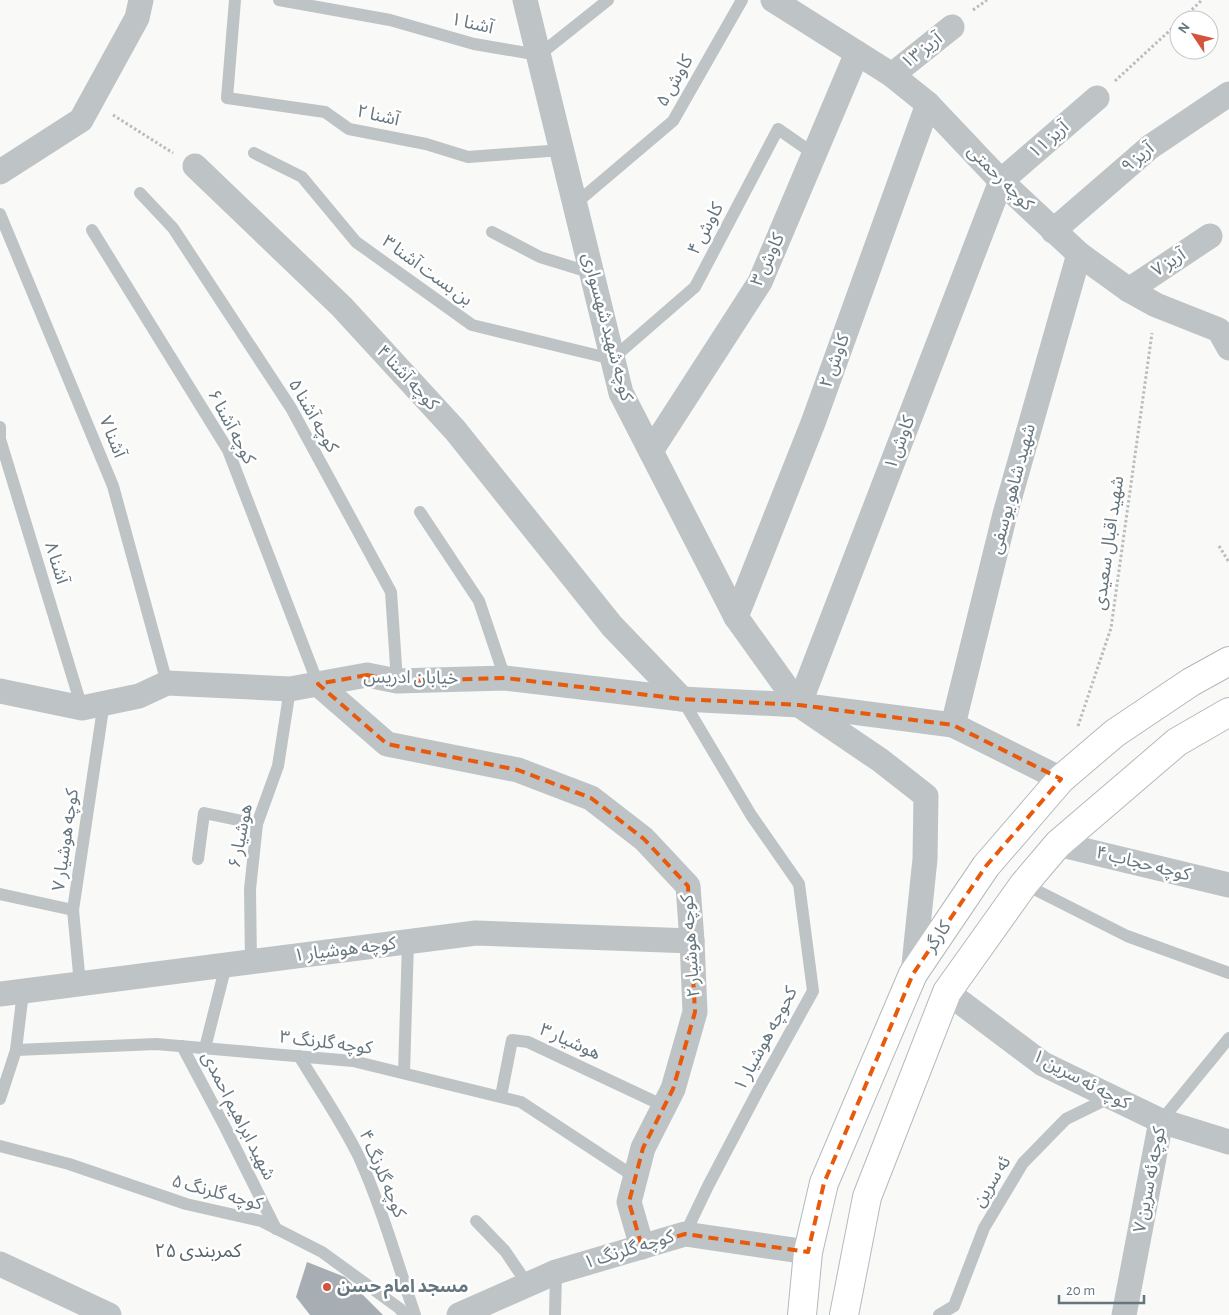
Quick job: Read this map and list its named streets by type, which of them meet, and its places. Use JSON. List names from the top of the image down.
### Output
{
  "streets": {
    "main road": ["کارگر"],
    "street": [
      "آریز ۱۳",
      "آریز ۱۱",
      "آریز ۹",
      "کوچه رحمتی",
      "کاوش ۳",
      "آریز ۷",
      "کوچه شهید شهسواری",
      "کاوش ۲",
      "کوچه آشنا ۴",
      "کاوش ۱",
      "شهید شاهو یوسفی",
      "خیابان ادریس",
      "کوچه حجاب ۴",
      "کوچه هوشیار ۲",
      "کوچه هوشیار ۱",
      "کوچه ئه سرین ۱",
      "کوچه ئه سرین ۷",
      "کوچه گلرنگ ۱"
    ],
    "lane": [
      "آشنا ۱",
      "کاوش ۵",
      "آشنا ۲",
      "کاوش ۴",
      "بن بست آشنا ۳",
      "کوچه آشنا ۵",
      "کوچه آشنا ۶",
      "آشنا ۷",
      "آشنا ۸",
      "هوشیار ۶",
      "کوچه هوشیار ۷",
      "کحوچه هوشیار ۱",
      "هوشیار ۳",
      "کوچه گلرنگ ۳",
      "شهید ابراهیم احمدی",
      "کوچه گلرنگ ۴",
      "ئه سرین",
      "کوچه گلرنگ ۵"
    ],
    "path": ["شهید اقبال سعیدی"]
  },
  "crossings": [
    ["آشنا ۱", "کوچه شهید شهسواری"],
    ["آریز ۱۳", "کوچه رحمتی"],
    ["کاوش ۵", "کوچه شهید شهسواری"],
    ["آشنا ۲", "کوچه شهید شهسواری"],
    ["آریز ۱۱", "کوچه رحمتی"],
    ["آریز ۱۱", "کاوش ۱"],
    ["آریز ۹", "کوچه رحمتی"],
    ["کوچه رحمتی", "کاوش ۳"],
    ["کوچه رحمتی", "آریز ۷"],
    ["کوچه رحمتی", "کاوش ۲"],
    ["کوچه رحمتی", "کاوش ۱"],
    ["کوچه رحمتی", "شهید شاهو یوسفی"],
    ["کوچه رحمتی", "شهید اقبال سعیدی"],
    ["کاوش ۴", "کاوش ۳"],
    ["کاوش ۴", "بن بست آشنا ۳"],
    ["کاوش ۴", "کوچه شهید شهسواری"],
    ["کاوش ۳", "کوچه شهید شهسواری"],
    ["بن بست آشنا ۳", "کوچه شهید شهسواری"],
    ["کوچه شهید شهسواری", "کاوش ۲"],
    ["کوچه شهید شهسواری", "کاوش ۱"],
    ["کوچه شهید شهسواری", "خیابان ادریس"],
    ["کوچه آشنا ۴", "خیابان ادریس"],
    ["کوچه آشنا ۴", "کحوچه هوشیار ۱"],
    ["کوچه آشنا ۵", "خیابان ادریس"],
    ["کوچه آشنا ۶", "خیابان ادریس"],
    ["کوچه آشنا ۶", "کوچه هوشیار ۲"],
    ["آشنا ۷", "خیابان ادریس"],
    ["کاوش ۱", "خیابان ادریس"],
    ["شهید شاهو یوسفی", "خیابان ادریس"],
    ["آشنا ۸", "خیابان ادریس"],
    ["آشنا ۸", "کوچه هوشیار ۷"],
    ["خیابان ادریس", "هوشیار ۶"],
    ["خیابان ادریس", "کوچه هوشیار ۷"],
    ["خیابان ادریس", "کارگر"],
    ["خیابان ادریس", "کوچه هوشیار ۲"],
    ["خیابان ادریس", "کحوچه هوشیار ۱"],
    ["هوشیار ۶", "کوچه هوشیار ۱"],
    ["کوچه هوشیار ۷", "کوچه هوشیار ۱"],
    ["کارگر", "کوچه گلرنگ ۱"],
    ["کوچه هوشیار ۲", "کوچه هوشیار ۱"],
    ["کوچه هوشیار ۲", "هوشیار ۳"],
    ["کوچه هوشیار ۲", "کوچه گلرنگ ۳"],
    ["کوچه هوشیار ۲", "کوچه گلرنگ ۱"],
    ["کحوچه هوشیار ۱", "کوچه گلرنگ ۱"],
    ["هوشیار ۳", "کوچه گلرنگ ۳"],
    ["کوچه گلرنگ ۳", "شهید ابراهیم احمدی"],
    ["کوچه گلرنگ ۳", "کوچه گلرنگ ۴"],
    ["کوچه ئه سرین ۱", "کوچه ئه سرین ۷"],
    ["کوچه ئه سرین ۱", "ئه سرین"],
    ["شهید ابراهیم احمدی", "کوچه گلرنگ ۵"]
  ],
  "districts": ["کمربندی ۲۵"],
  "places": ["مسجد امام حسن"],
  "scale_bar": "20 m",
  "north": "top left"
}
